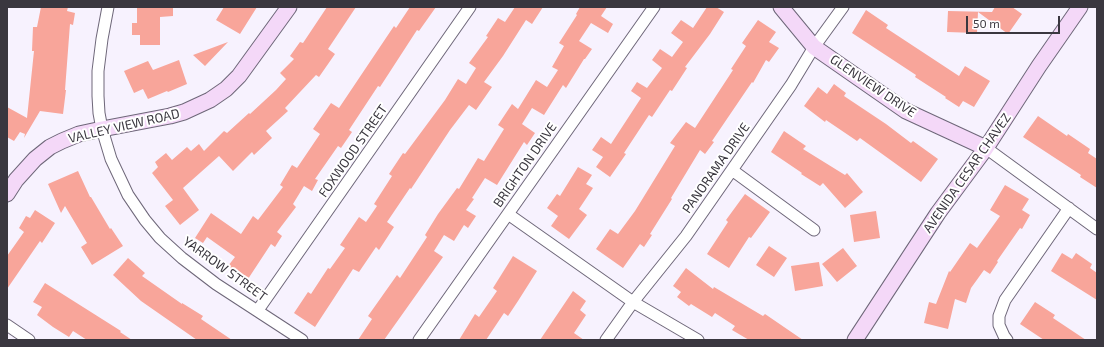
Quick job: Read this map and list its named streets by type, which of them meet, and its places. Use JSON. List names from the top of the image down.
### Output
{
  "streets": {
    "street": [
      "GLENVIEW DRIVE",
      "VALLEY VIEW ROAD",
      "FOXWOOD STREET",
      "BRIGHTON DRIVE",
      "PANORAMA DRIVE",
      "AVENIDA CESAR CHAVEZ",
      "YARROW STREET"
    ]
  },
  "crossings": [
    ["GLENVIEW DRIVE", "PANORAMA DRIVE"],
    ["GLENVIEW DRIVE", "AVENIDA CESAR CHAVEZ"],
    ["VALLEY VIEW ROAD", "YARROW STREET"],
    ["FOXWOOD STREET", "YARROW STREET"]
  ],
  "scale_bar": "50 m"
}
